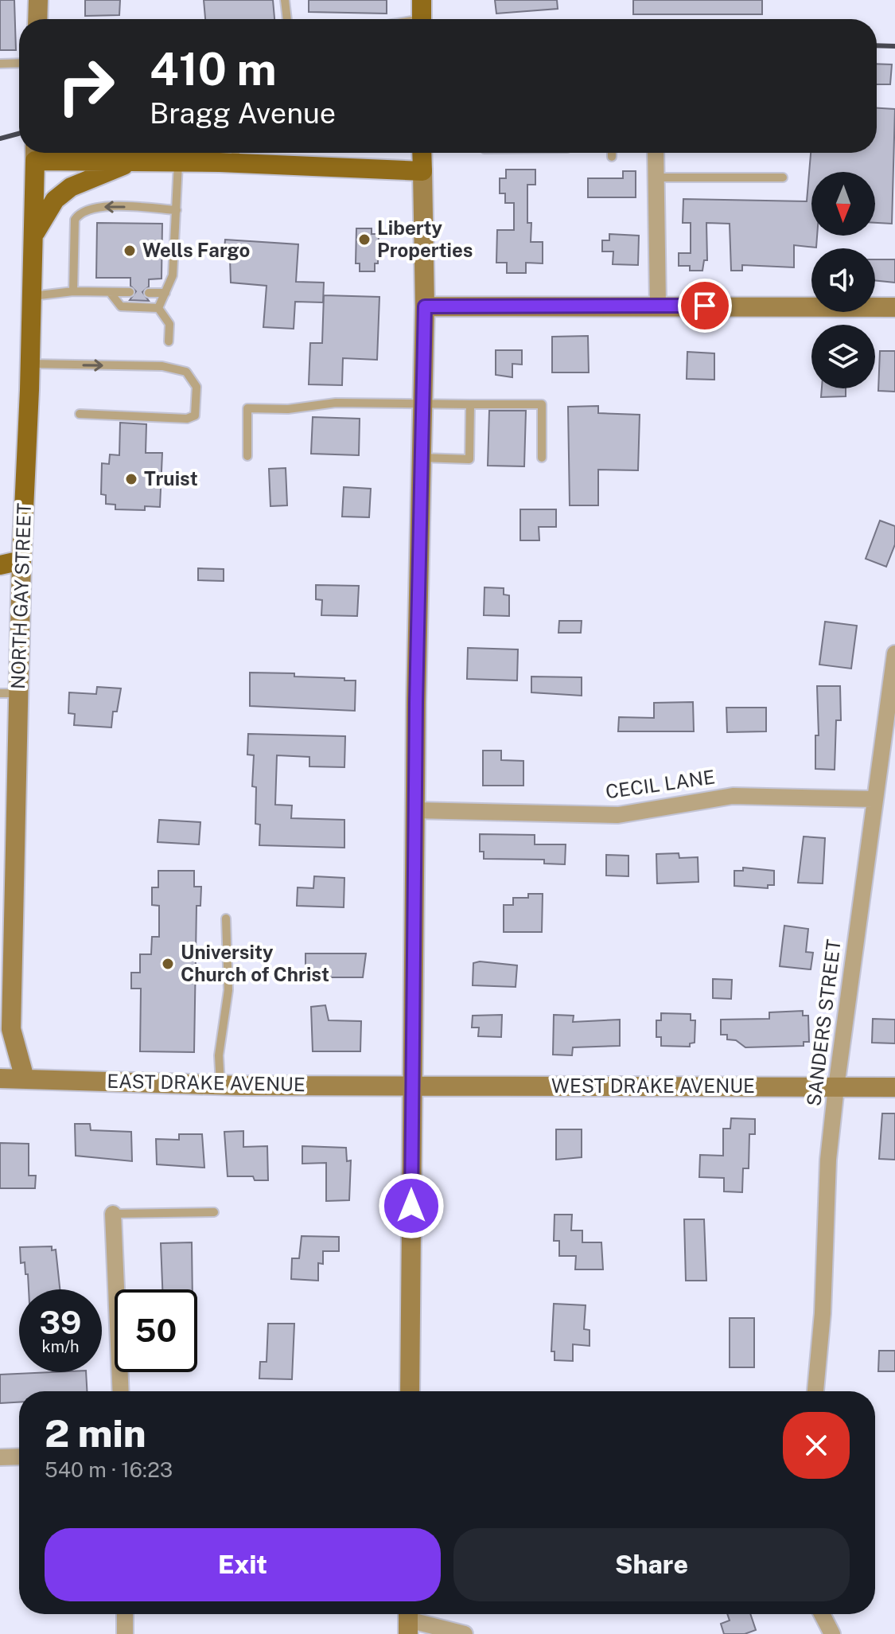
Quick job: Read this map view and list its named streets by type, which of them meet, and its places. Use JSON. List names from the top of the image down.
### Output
{
  "streets": {
    "main road": ["NORTH GAY STREET", "EAST DRAKE AVENUE", "WEST DRAKE AVENUE"],
    "street": ["CECIL LANE", "SANDERS STREET"]
  },
  "crossings": [
    ["NORTH GAY STREET", "EAST DRAKE AVENUE"],
    ["CECIL LANE", "SANDERS STREET"],
    ["SANDERS STREET", "WEST DRAKE AVENUE"],
    ["EAST DRAKE AVENUE", "WEST DRAKE AVENUE"]
  ],
  "places": [
    "Liberty Properties",
    "Wells Fargo",
    "Truist",
    "University Church of Christ"
  ],
  "north": "bottom",
  "page": {
    "turn": ["410 m", "Bragg Avenue"],
    "speed": "39 km/h",
    "limit": "50",
    "heading": ["2 min", "540 m · 16:23"],
    "buttons": ["Exit", "Share"]
  }
}
